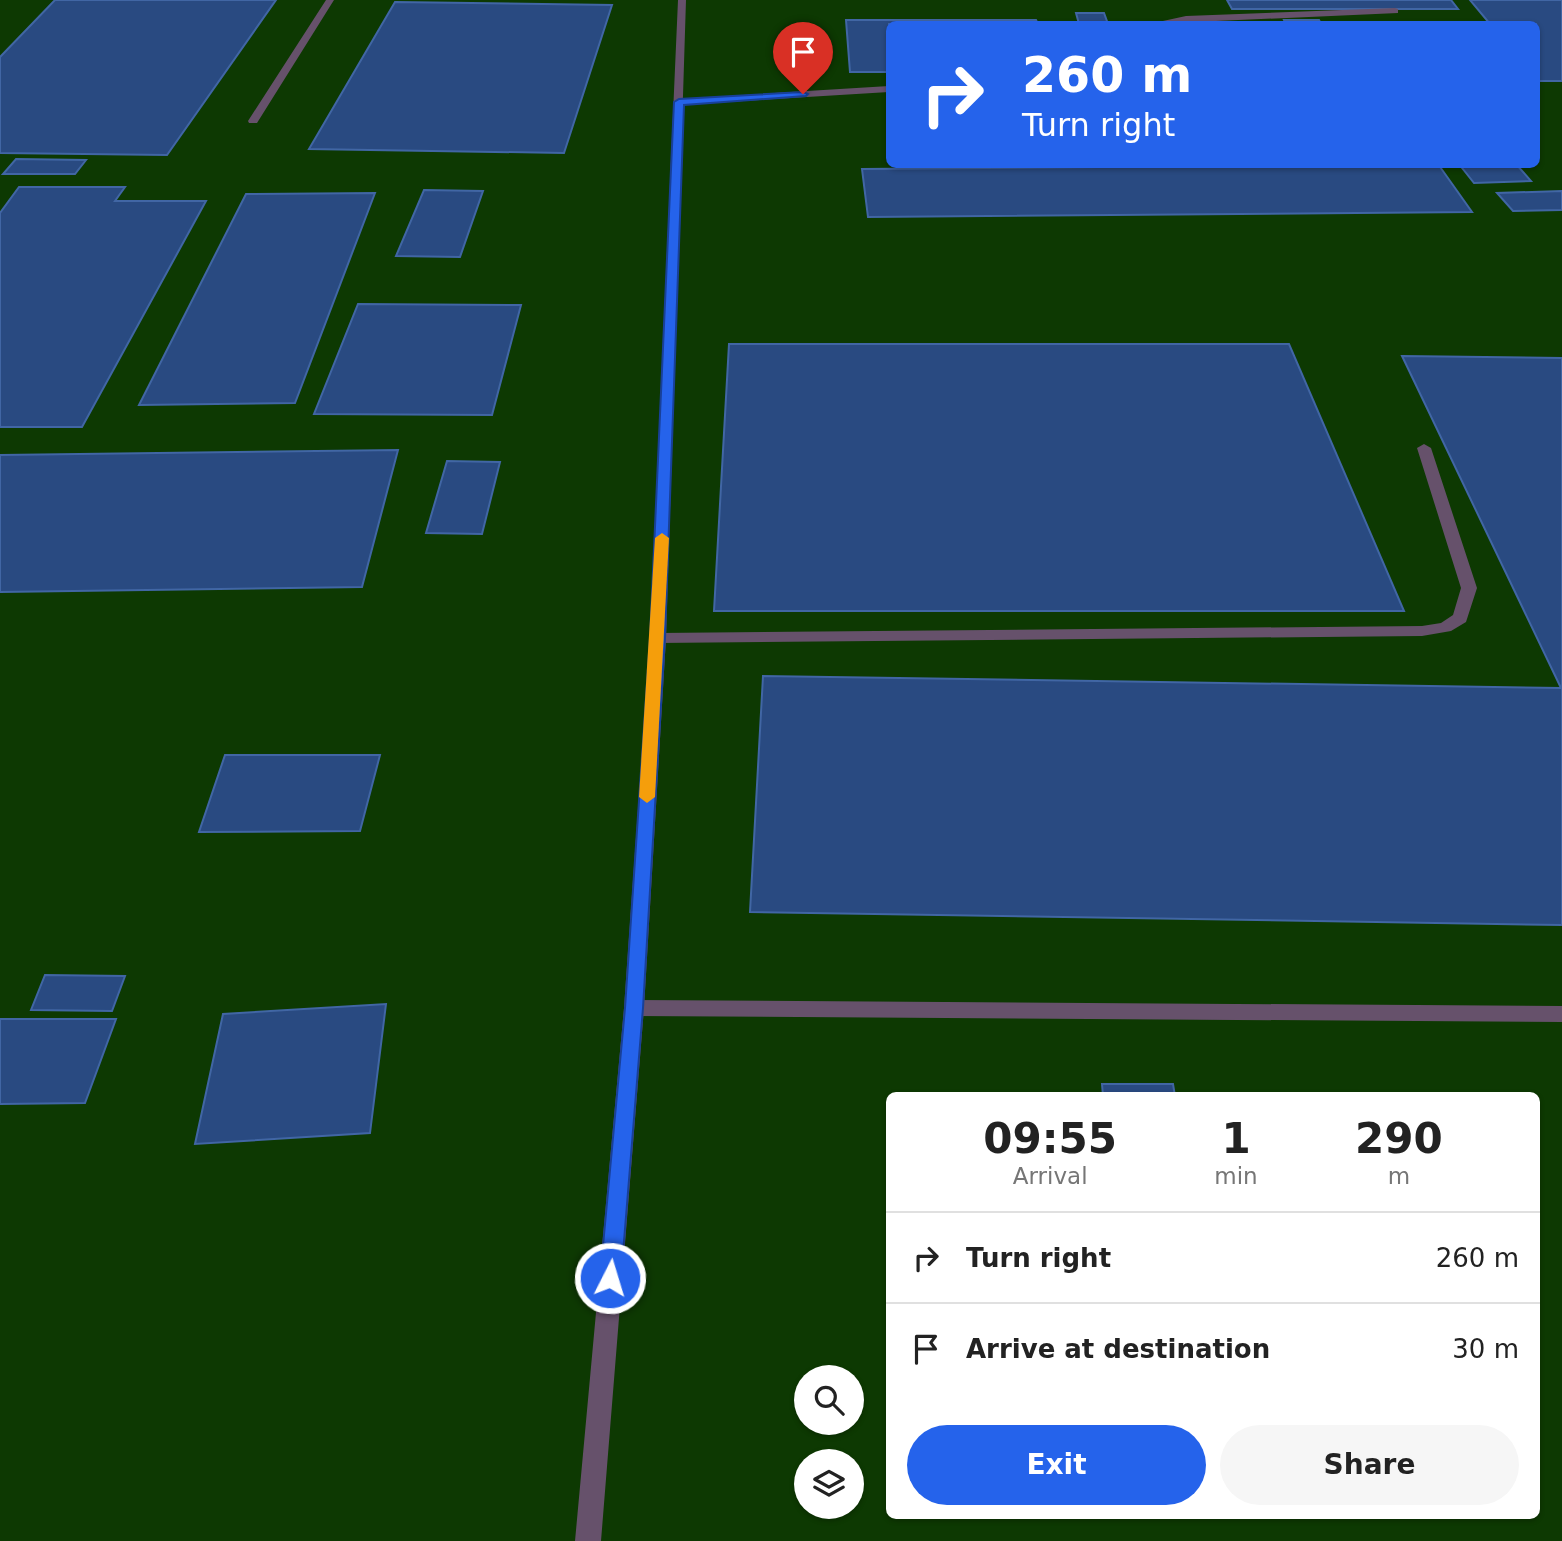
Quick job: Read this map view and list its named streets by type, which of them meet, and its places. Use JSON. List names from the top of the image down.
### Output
{
  "page": {
    "turn": ["260 m", "Turn right"],
    "eta": [
      "09:55",
      "Arrival",
      "1",
      "min",
      "290",
      "m"
    ],
    "list": [
      {
        "name": "Turn right",
        "value": "260 m"
      },
      {
        "name": "Arrive at destination",
        "value": "30 m"
      }
    ],
    "buttons": ["Exit", "Share"]
  }
}
